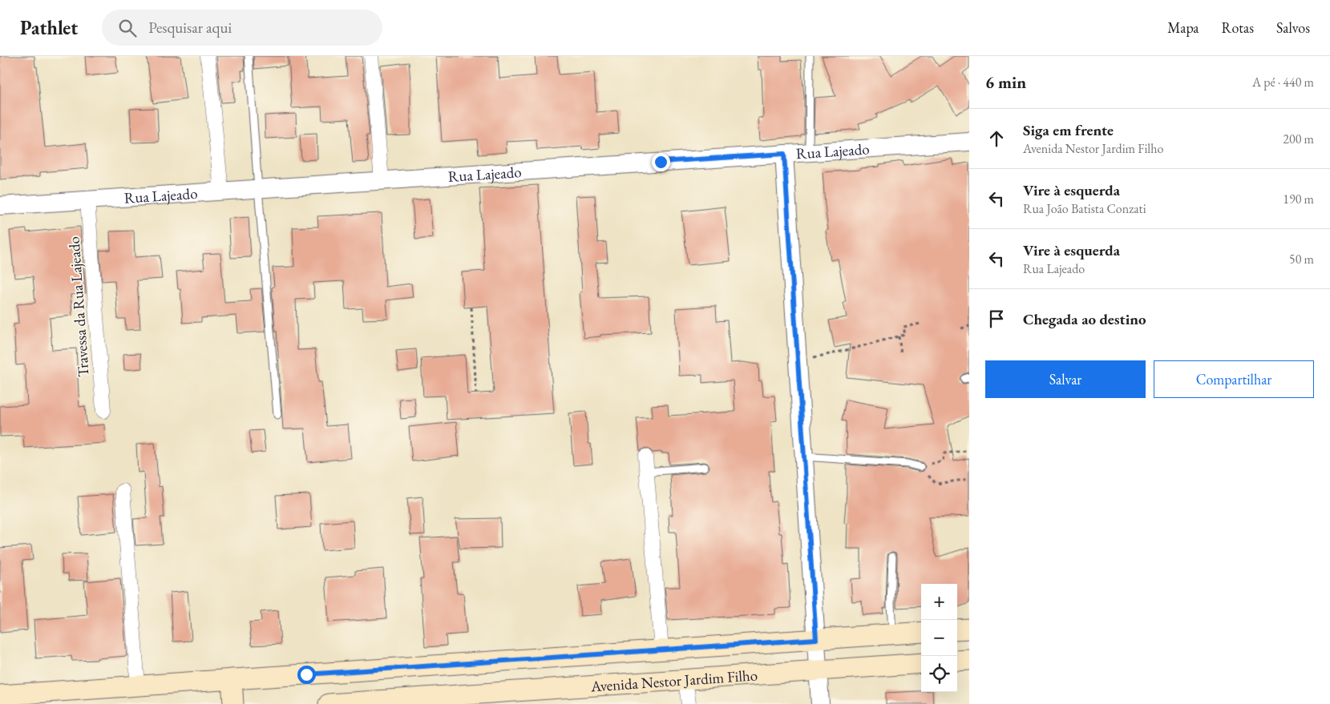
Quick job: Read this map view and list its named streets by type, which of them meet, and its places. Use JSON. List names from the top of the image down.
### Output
{
  "streets": {
    "main road": ["Avenida Nestor Jardim Filho"],
    "street": ["Rua Lajeado", "Travessa da Rua Lajeado"]
  },
  "crossings": [
    ["Rua Lajeado", "Travessa da Rua Lajeado"]
  ],
  "page": {
    "header": "Pathlet",
    "search": "Pesquisar aqui",
    "nav": ["Mapa", "Rotas", "Salvos"],
    "heading": ["6 min", "A pé · 440 m"],
    "list": [
      ["Siga em frente", "Avenida Nestor Jardim Filho", "200 m"],
      ["Vire à esquerda", "Rua João Batista Conzati", "190 m"],
      ["Vire à esquerda", "Rua Lajeado", "50 m"],
      "Chegada ao destino"
    ],
    "buttons": ["Salvar", "Compartilhar"],
    "map_buttons": ["+", "−"]
  }
}
